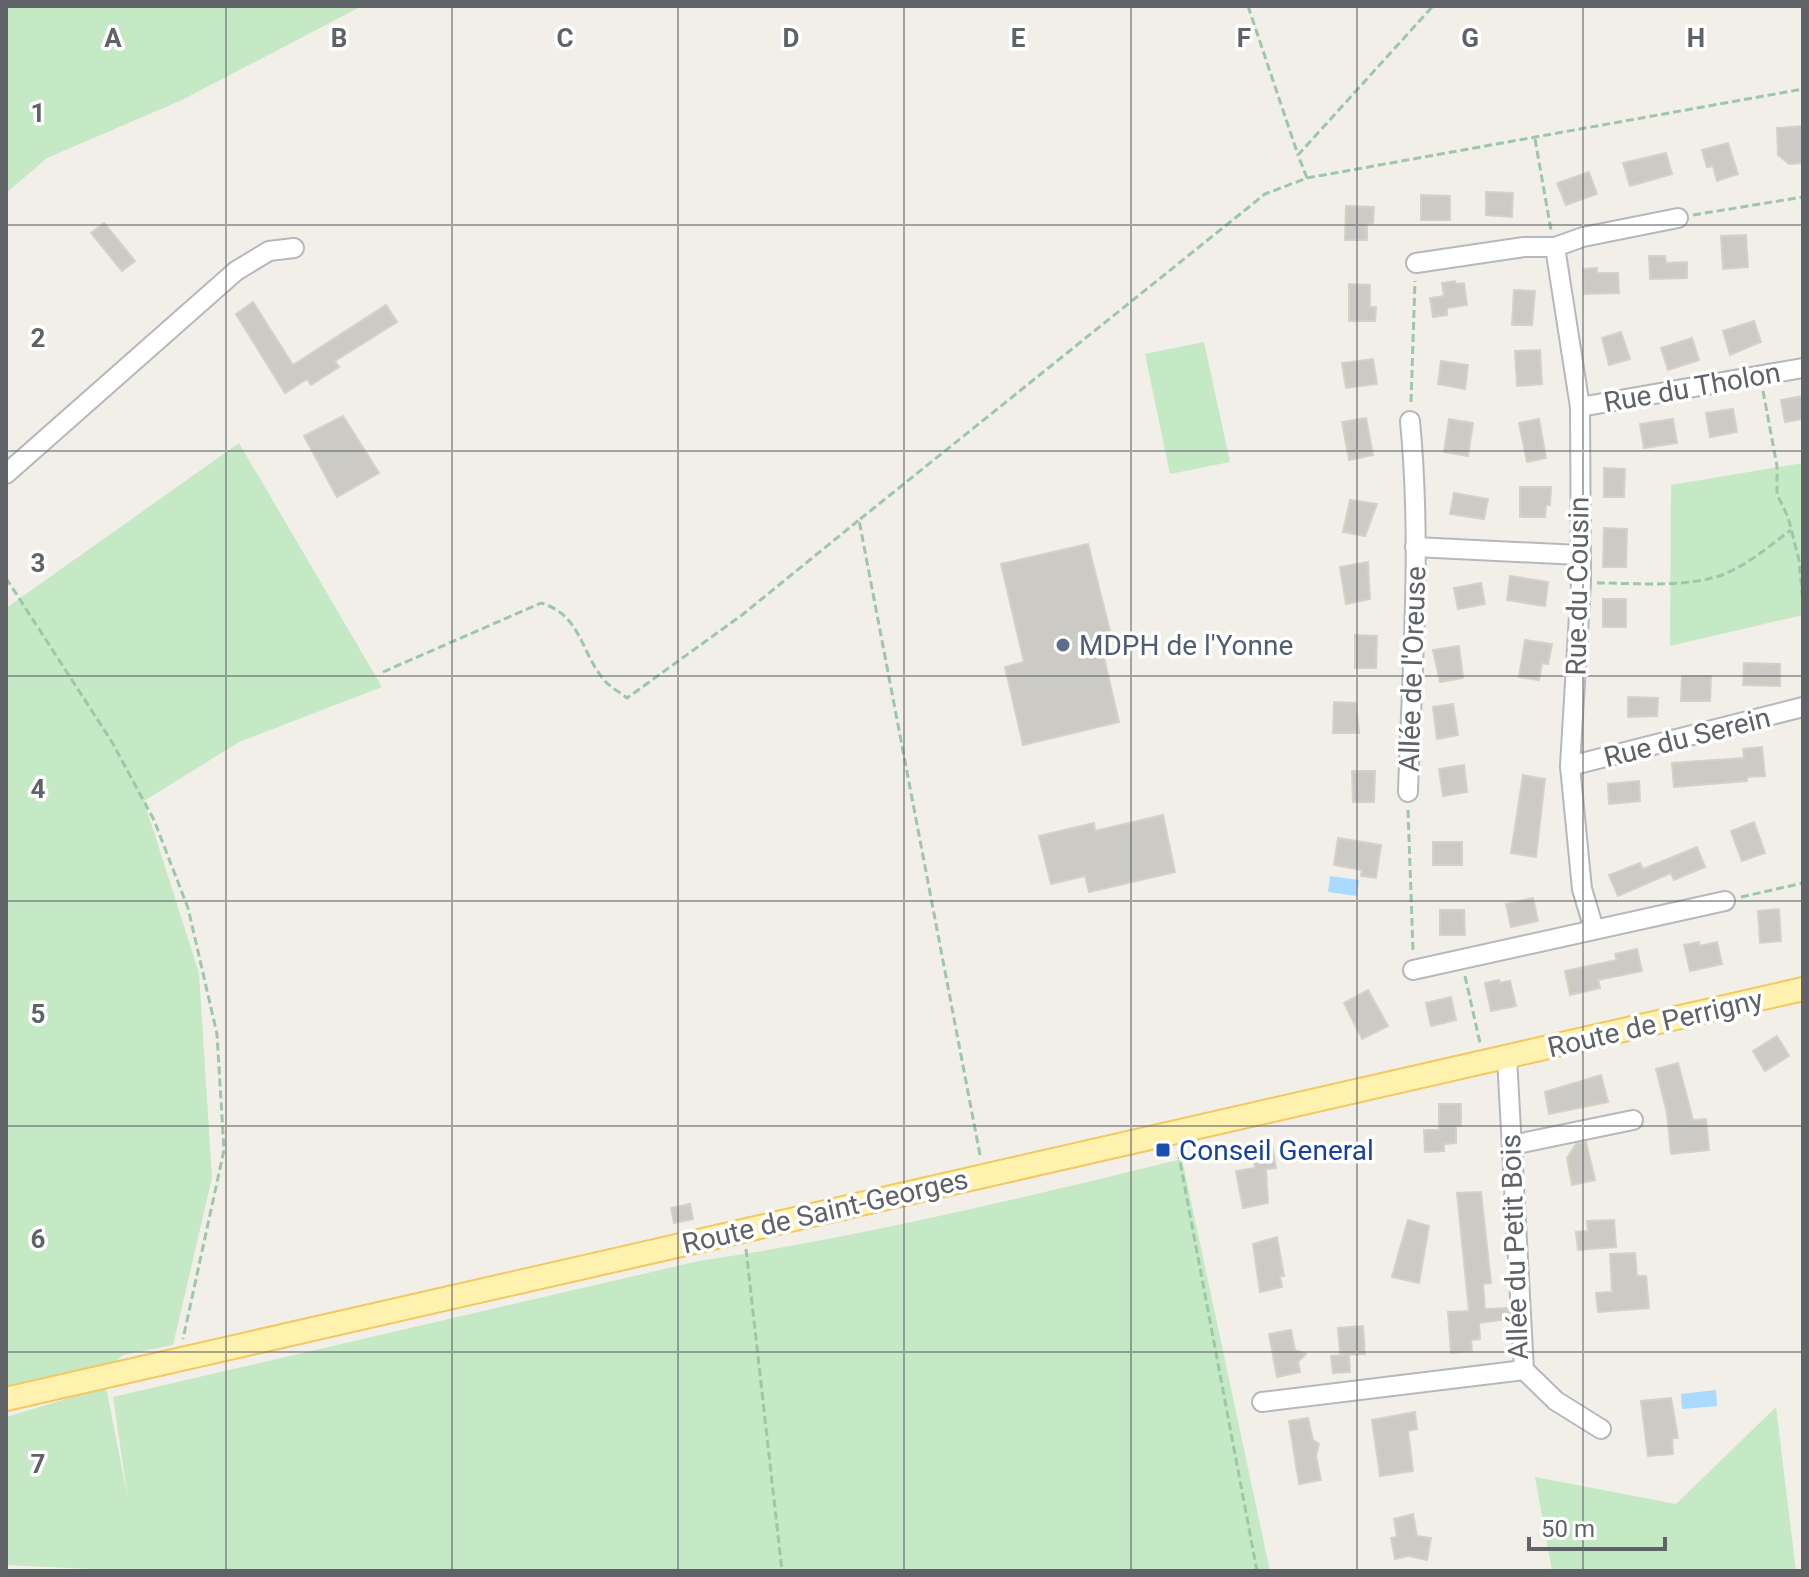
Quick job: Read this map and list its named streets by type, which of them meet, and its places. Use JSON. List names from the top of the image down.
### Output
{
  "streets": {
    "main road": ["Route de Perrigny", "Route de Saint-Georges"],
    "street": [
      "Rue du Tholon",
      "Rue du Cousin",
      "Allée de l'Oreuse",
      "Rue du Serein",
      "Allée du Petit Bois"
    ]
  },
  "crossings": [
    ["Rue du Tholon", "Rue du Cousin"],
    ["Rue du Cousin", "Allée de l'Oreuse"],
    ["Rue du Cousin", "Rue du Serein"],
    ["Route de Perrigny", "Route de Saint-Georges"],
    ["Route de Perrigny", "Allée du Petit Bois"],
    ["Route de Saint-Georges", "Allée du Petit Bois"]
  ],
  "places": {
    "other": ["MDPH de l'Yonne"],
    "transit": ["Conseil General"]
  },
  "scale_bar": "50 m",
  "grid": {
    "columns": [
      "A",
      "B",
      "C",
      "D",
      "E",
      "F",
      "G",
      "H"
    ],
    "rows": [
      "1",
      "2",
      "3",
      "4",
      "5",
      "6",
      "7"
    ]
  }
}
